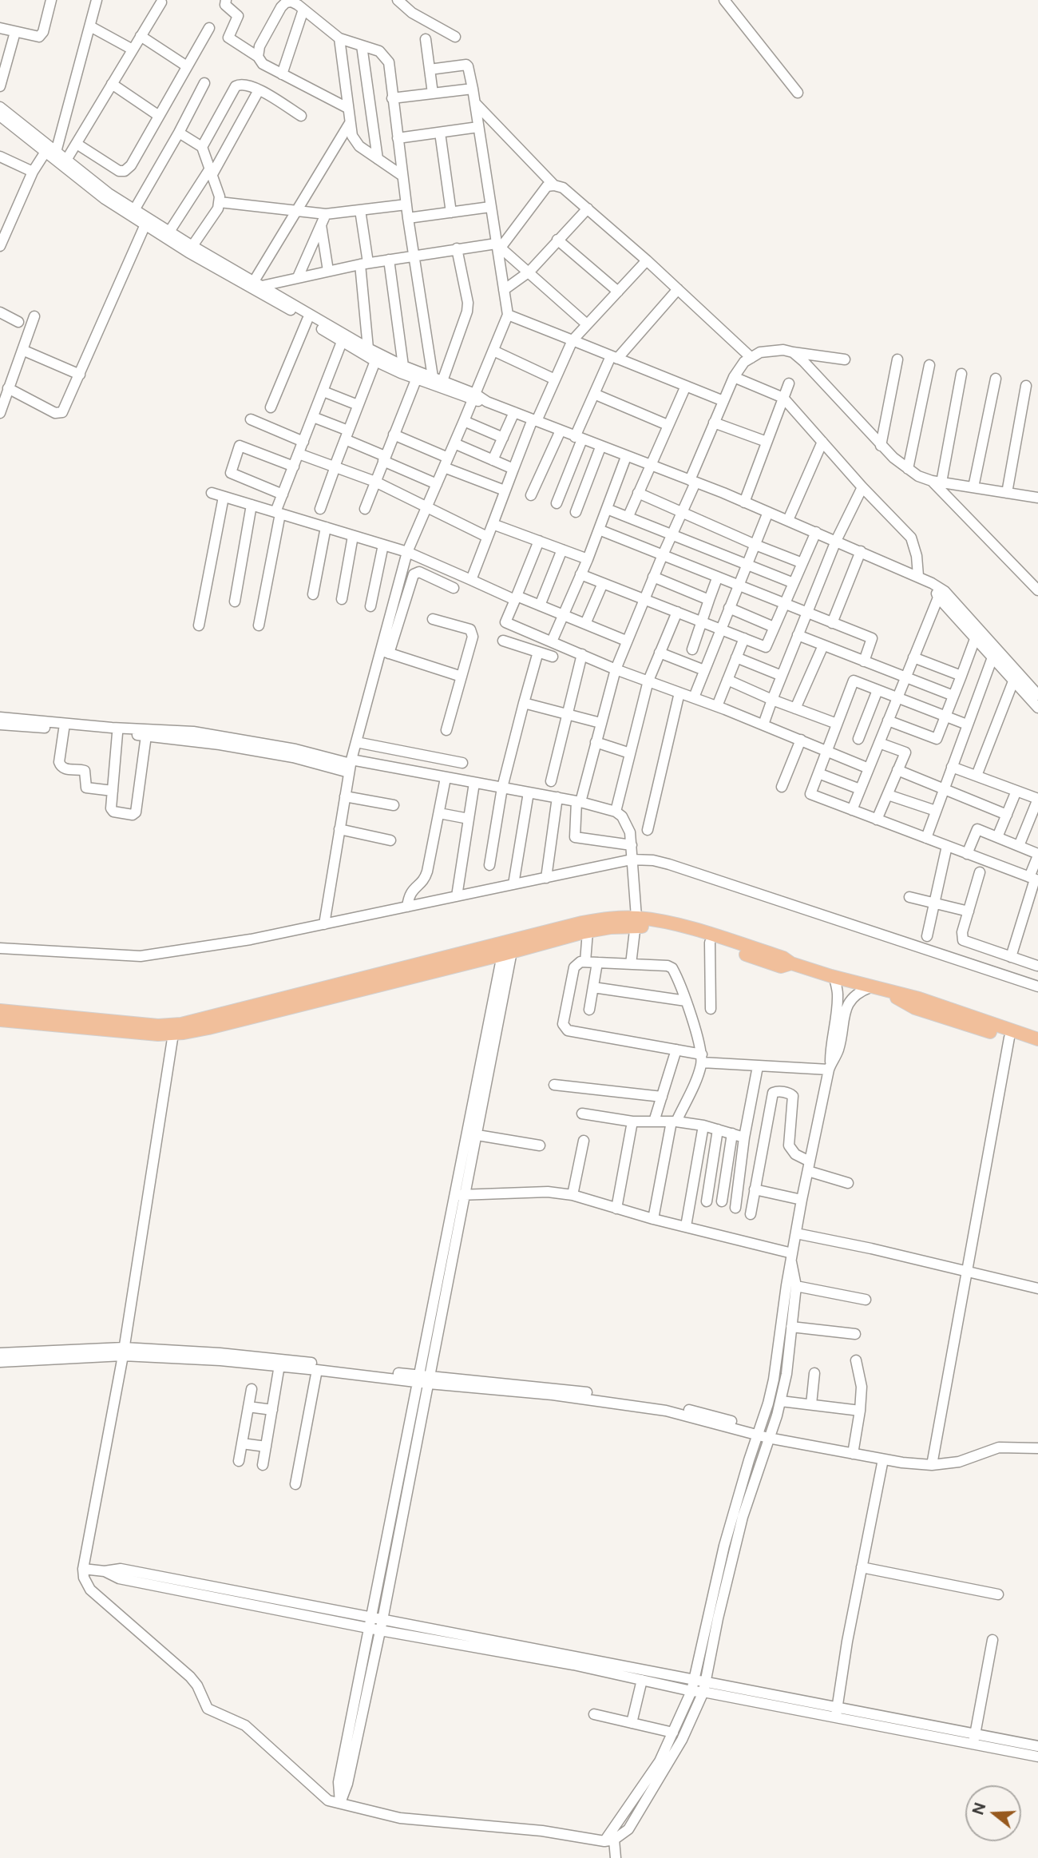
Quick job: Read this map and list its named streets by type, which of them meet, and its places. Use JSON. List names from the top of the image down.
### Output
{
  "north": "left"
}
